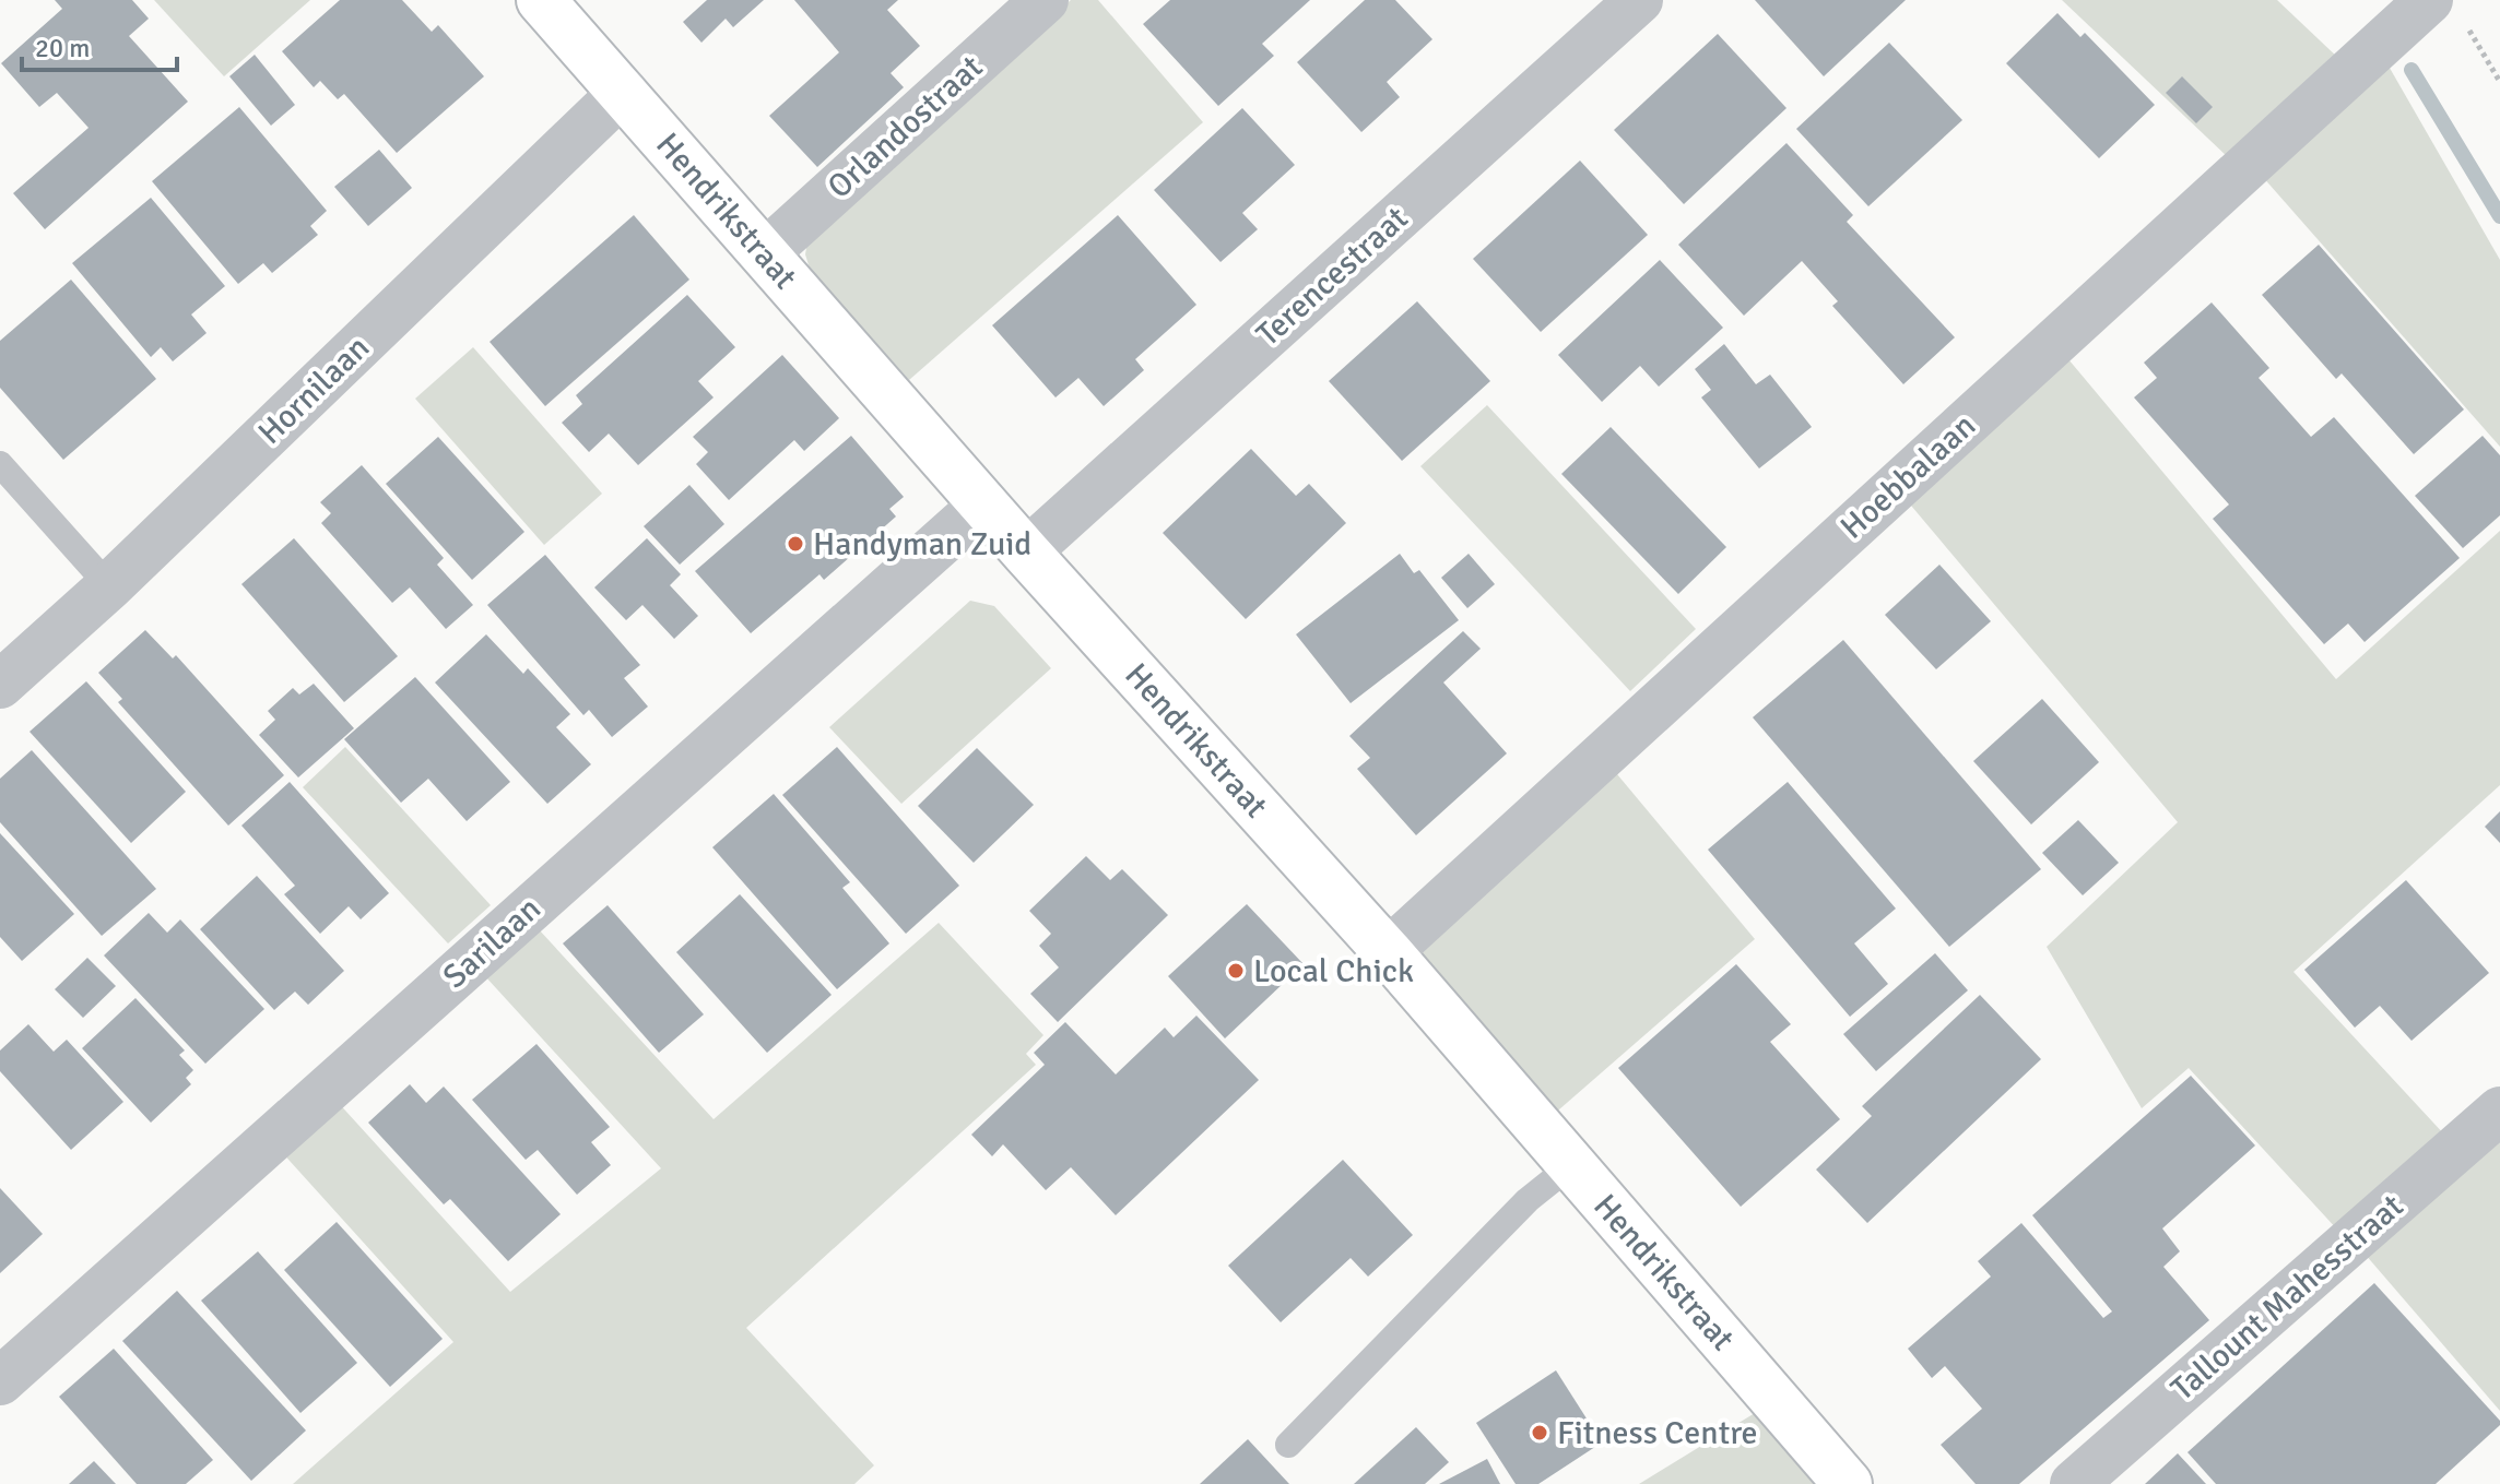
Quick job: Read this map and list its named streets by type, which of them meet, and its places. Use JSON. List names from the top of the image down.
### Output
{
  "streets": {
    "street": [
      "Orlandostraat",
      "Hendrikstraat",
      "Terencestraat",
      "Hornilaan",
      "Hoebbalaan",
      "Sarilaan",
      "Tallount Mahesstraat"
    ]
  },
  "crossings": [
    ["Orlandostraat", "Hendrikstraat"],
    ["Hendrikstraat", "Terencestraat"],
    ["Hendrikstraat", "Hornilaan"],
    ["Hendrikstraat", "Hoebbalaan"],
    ["Hendrikstraat", "Sarilaan"]
  ],
  "places": ["Handyman Zuid", "Local Chick", "Fitness Centre"],
  "scale_bar": "20 m"
}
